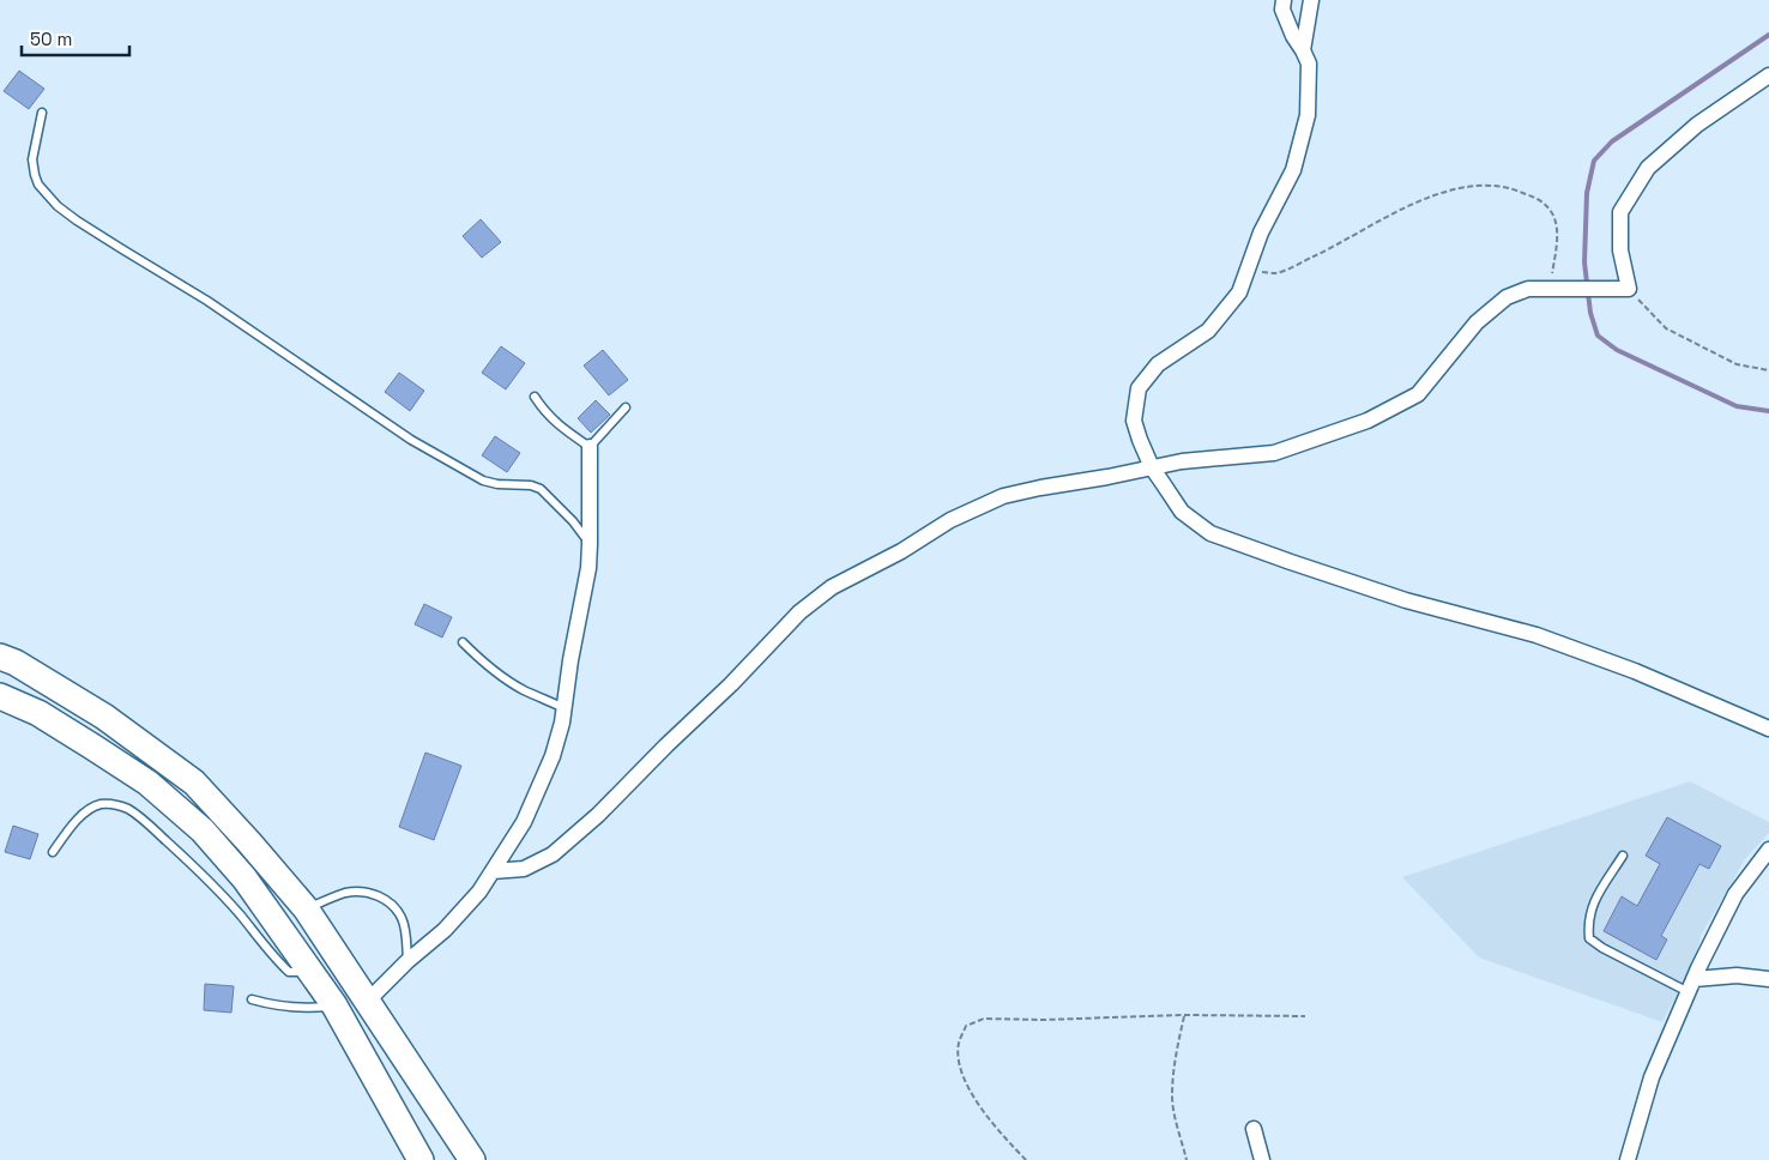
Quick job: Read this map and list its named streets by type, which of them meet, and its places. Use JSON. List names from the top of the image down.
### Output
{
  "scale_bar": "50 m"
}
